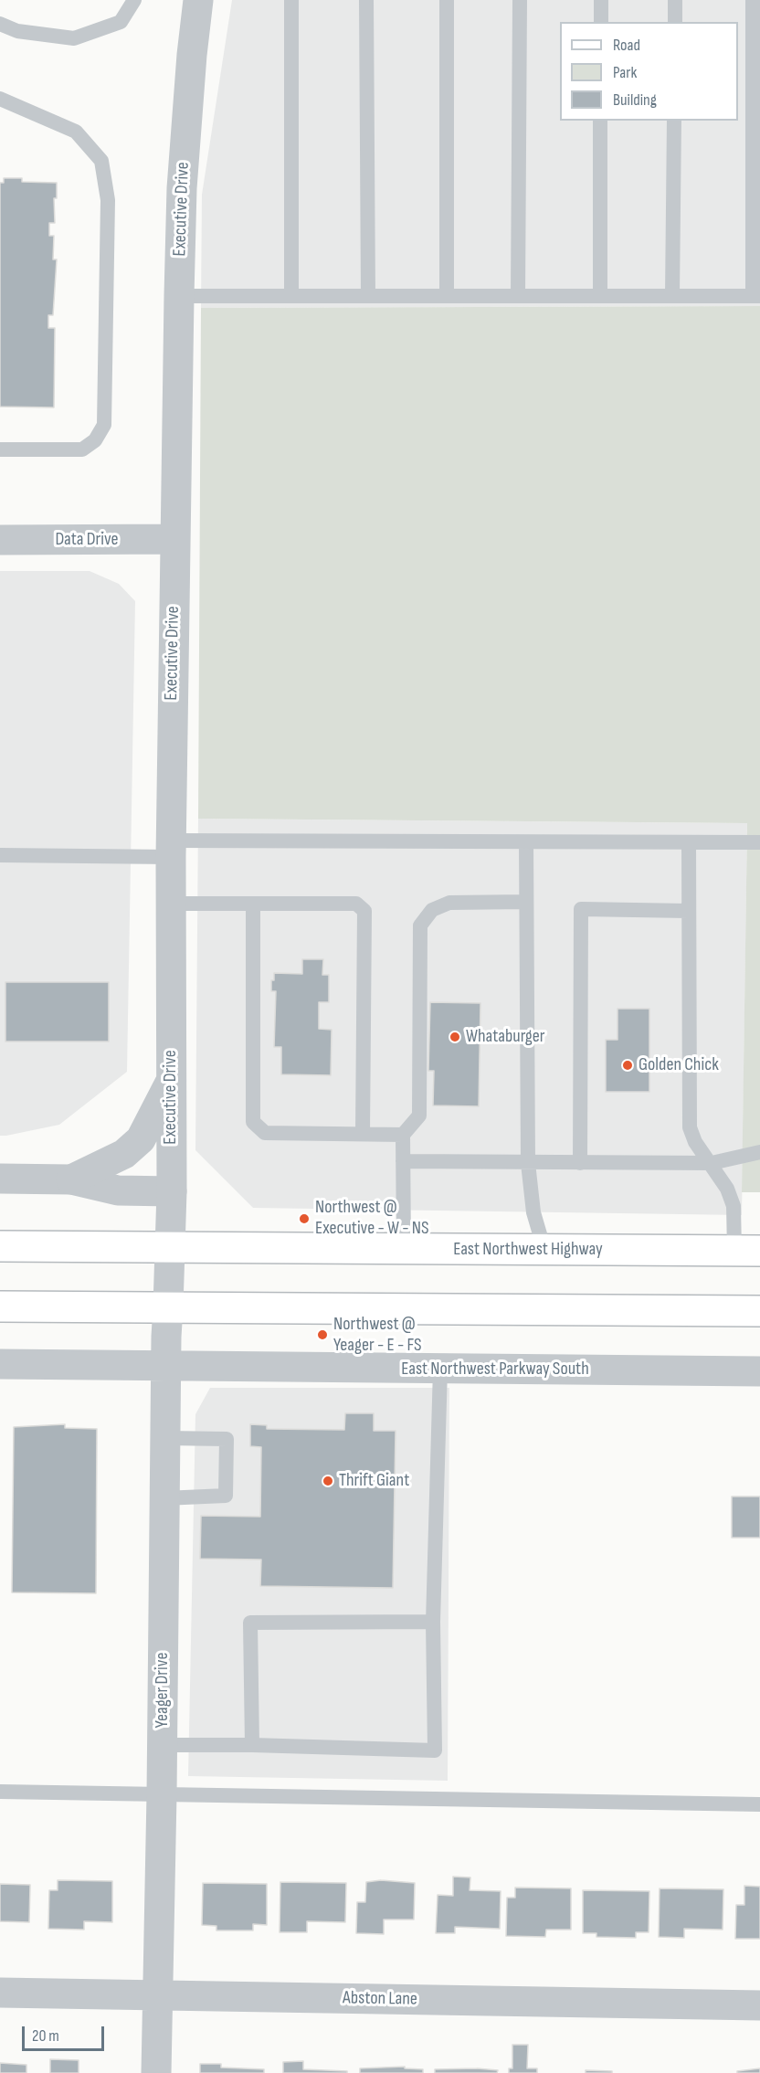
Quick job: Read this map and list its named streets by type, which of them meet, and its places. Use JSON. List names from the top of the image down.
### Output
{
  "streets": {
    "main road": ["East Northwest Highway"],
    "street": [
      "Executive Drive",
      "Data Drive",
      "East Northwest Parkway South",
      "Yeager Drive",
      "Abston Lane"
    ]
  },
  "crossings": [
    ["Executive Drive", "Data Drive"],
    ["Executive Drive", "East Northwest Highway"],
    ["Executive Drive", "Yeager Drive"],
    ["East Northwest Parkway South", "Yeager Drive"],
    ["Yeager Drive", "Abston Lane"]
  ],
  "places": [
    "Whataburger",
    "Golden Chick",
    "Northwest @ Executive - W - NS",
    "Northwest @ Yeager - E - FS",
    "Thrift Giant"
  ],
  "legend": ["Road", "Park", "Building"],
  "scale_bar": "20 m"
}
